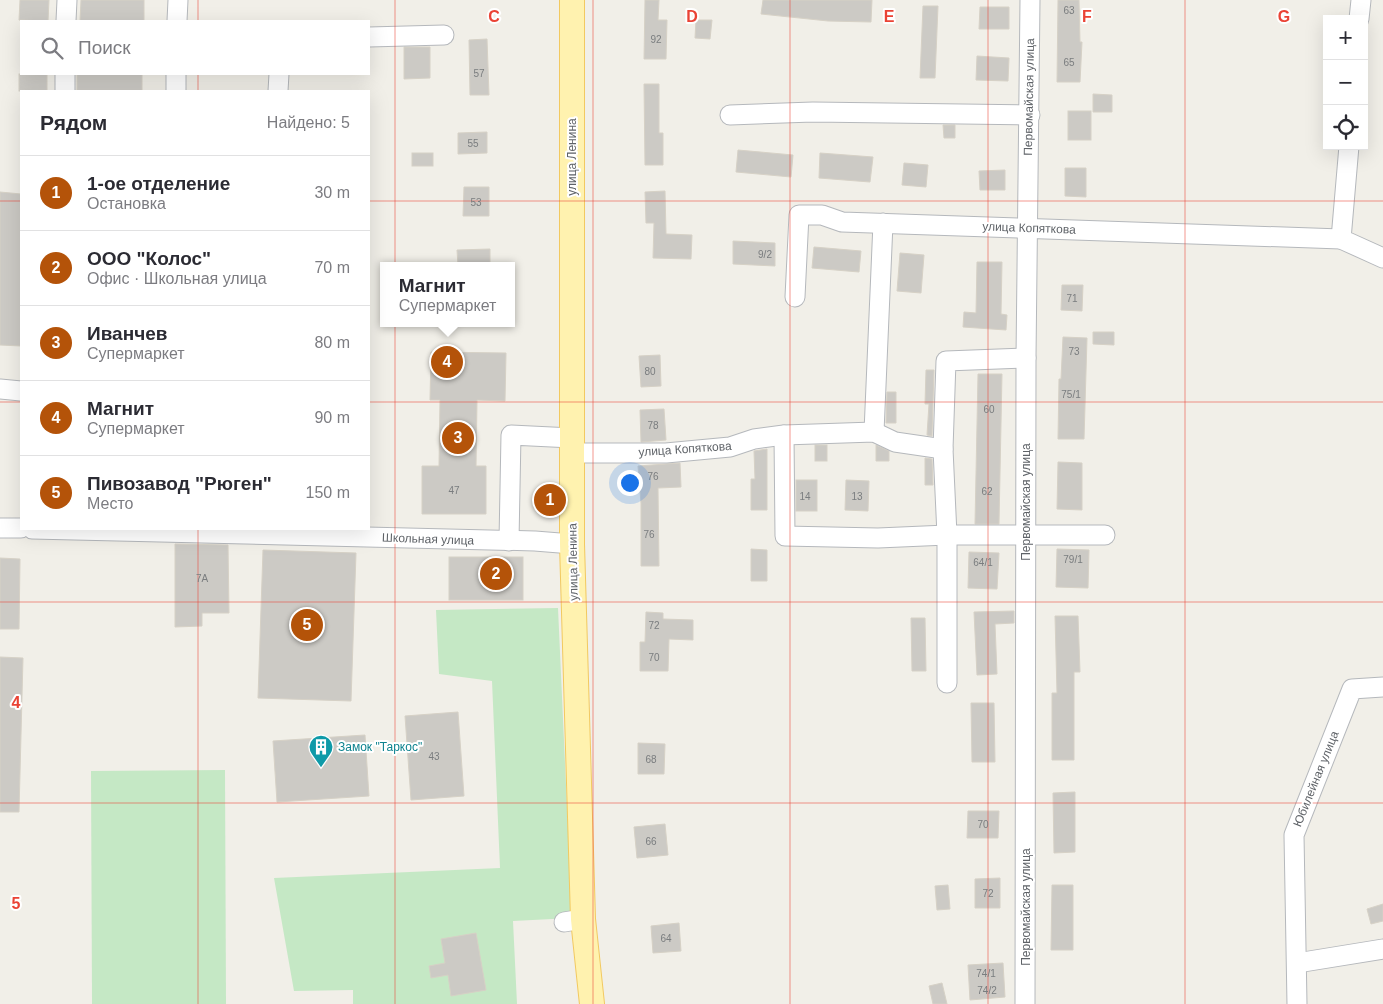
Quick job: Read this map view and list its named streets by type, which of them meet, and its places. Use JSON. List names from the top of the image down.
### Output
{
  "streets": {
    "main road": ["улица Ленина"],
    "street": [
      "Первомайская улица",
      "улица Копяткова",
      "Школьная улица",
      "Юбилейная улица"
    ]
  },
  "crossings": [
    ["Первомайская улица", "улица Копяткова"],
    ["улица Ленина", "улица Копяткова"],
    ["улица Ленина", "Школьная улица"],
    ["улица Копяткова", "Школьная улица"]
  ],
  "places": {
    "building": ["Замок \"Таркос\""]
  },
  "house_numbers": [
    "63",
    "92",
    "65",
    "57",
    "55",
    "53",
    "9/2",
    "71",
    "73",
    "80",
    "75/1",
    "60",
    "78",
    "76",
    "47",
    "62",
    "14",
    "13",
    "76",
    "79/1",
    "64/1",
    "7А",
    "72",
    "70",
    "43",
    "68",
    "70",
    "66",
    "72",
    "64",
    "74/1",
    "74/2"
  ],
  "page": {
    "map_buttons": ["+", "−"],
    "search": "Поиск",
    "heading": ["Рядом", "Найдено: 5"],
    "list": [
      {
        "mark": "1",
        "name": "1-ое отделение",
        "note": "Остановка",
        "value": "30 m"
      },
      {
        "mark": "2",
        "name": "ООО \"Колос\"",
        "note": "Офис · Школьная улица",
        "value": "70 m"
      },
      {
        "mark": "3",
        "name": "Иванчев",
        "note": "Супермаркет",
        "value": "80 m"
      },
      {
        "mark": "4",
        "name": "Магнит",
        "note": "Супермаркет",
        "value": "90 m"
      },
      {
        "mark": "5",
        "name": "Пивозавод \"Рюген\"",
        "note": "Место",
        "value": "150 m"
      }
    ],
    "popup": ["Магнит", "Супермаркет"],
    "pins": [
      "4",
      "3",
      "1",
      "2",
      "5"
    ]
  },
  "grid": {
    "columns": [
      "C",
      "D",
      "E",
      "F",
      "G"
    ],
    "rows": ["4", "5"]
  }
}
